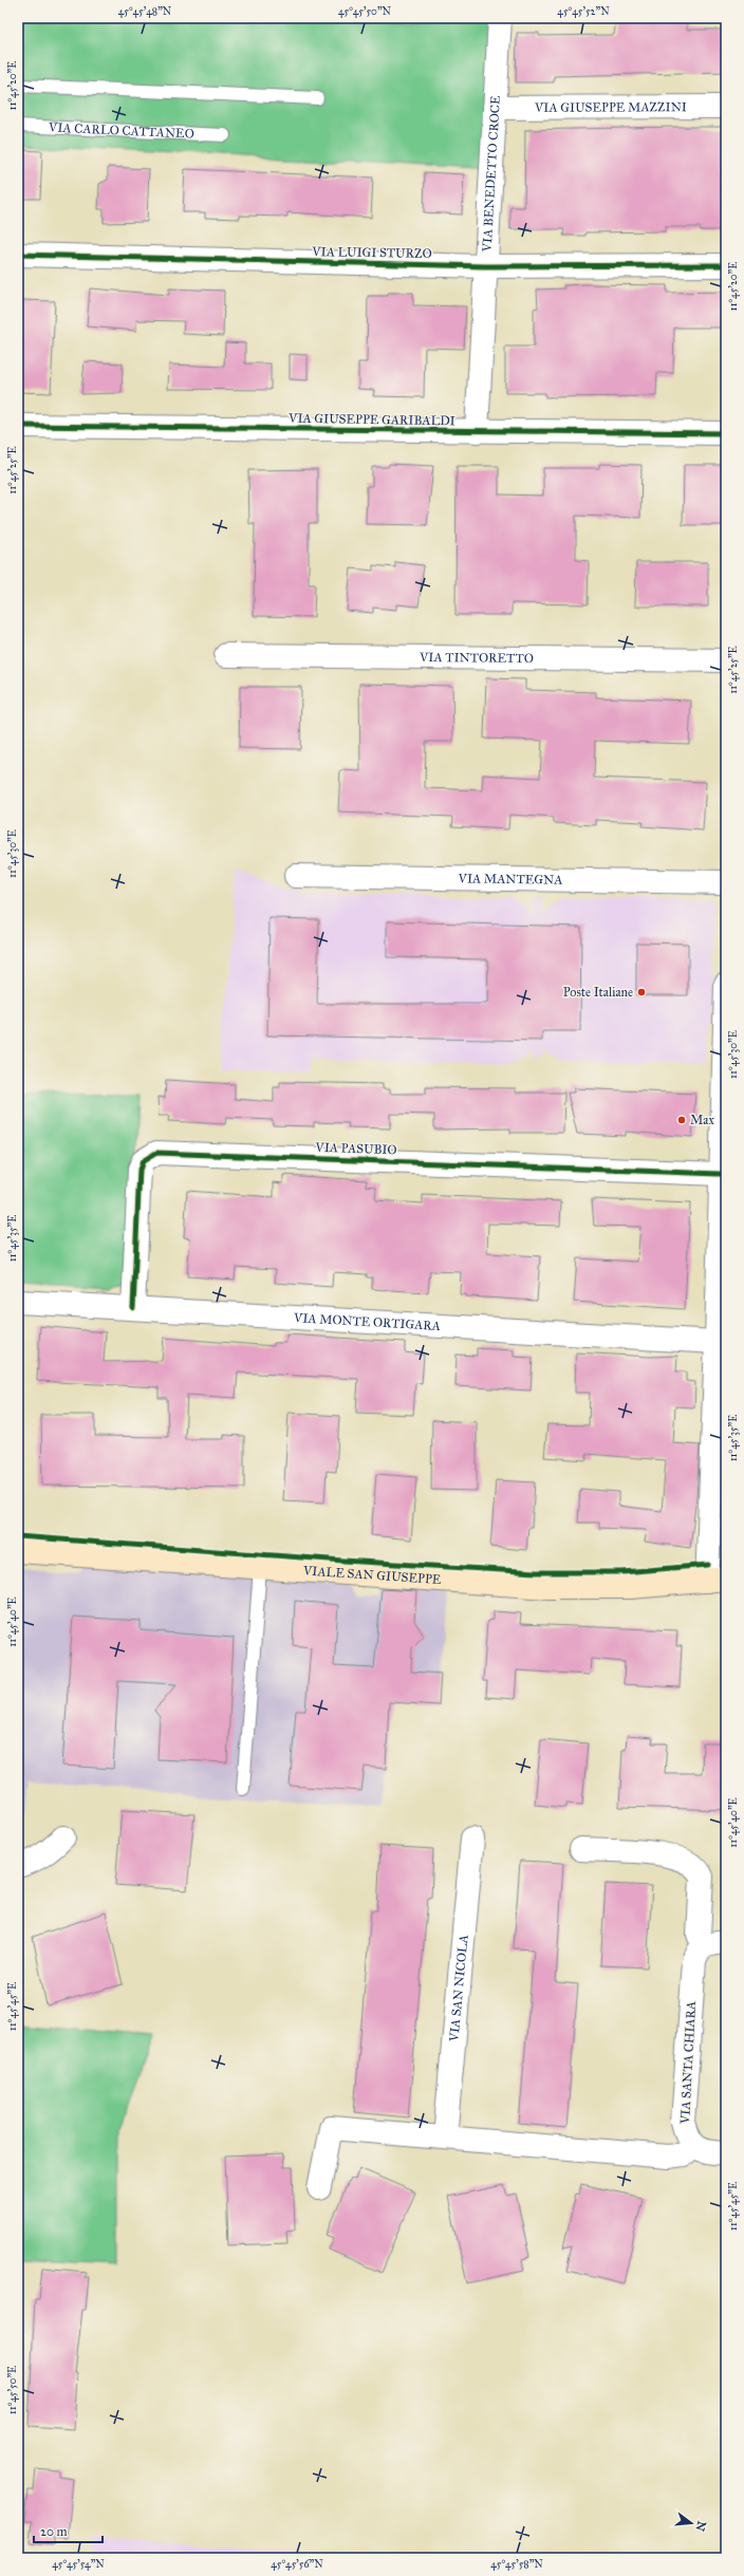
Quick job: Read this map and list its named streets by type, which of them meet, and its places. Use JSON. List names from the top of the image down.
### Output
{
  "streets": {
    "main road": ["VIALE SAN GIUSEPPE"],
    "street": [
      "VIA GIUSEPPE MAZZINI",
      "VIA BENEDETTO CROCE",
      "VIA LUIGI STURZO",
      "VIA GIUSEPPE GARIBALDI",
      "VIA TINTORETTO",
      "VIA MANTEGNA",
      "VIA PASUBIO",
      "VIA MONTE ORTIGARA",
      "VIA SAN NICOLA",
      "VIA SANTA CHIARA"
    ],
    "lane": ["VIA CARLO CATTANEO"]
  },
  "crossings": [
    ["VIA GIUSEPPE MAZZINI", "VIA BENEDETTO CROCE"],
    ["VIA BENEDETTO CROCE", "VIA LUIGI STURZO"],
    ["VIA BENEDETTO CROCE", "VIA GIUSEPPE GARIBALDI"],
    ["VIA PASUBIO", "VIA MONTE ORTIGARA"]
  ],
  "places": ["Poste Italiane", "Max"],
  "scale_bar": "20 m",
  "north": "right",
  "coordinates": [
    "45°45'48\"N",
    "45°45'50\"N",
    "45°45'52\"N",
    "11°45'20\"E",
    "11°45'25\"E",
    "11°45'30\"E",
    "11°45'35\"E",
    "11°45'40\"E",
    "11°45'45\"E",
    "11°45'50\"E",
    "45°45'54\"N",
    "45°45'56\"N",
    "45°45'58\"N"
  ]
}
